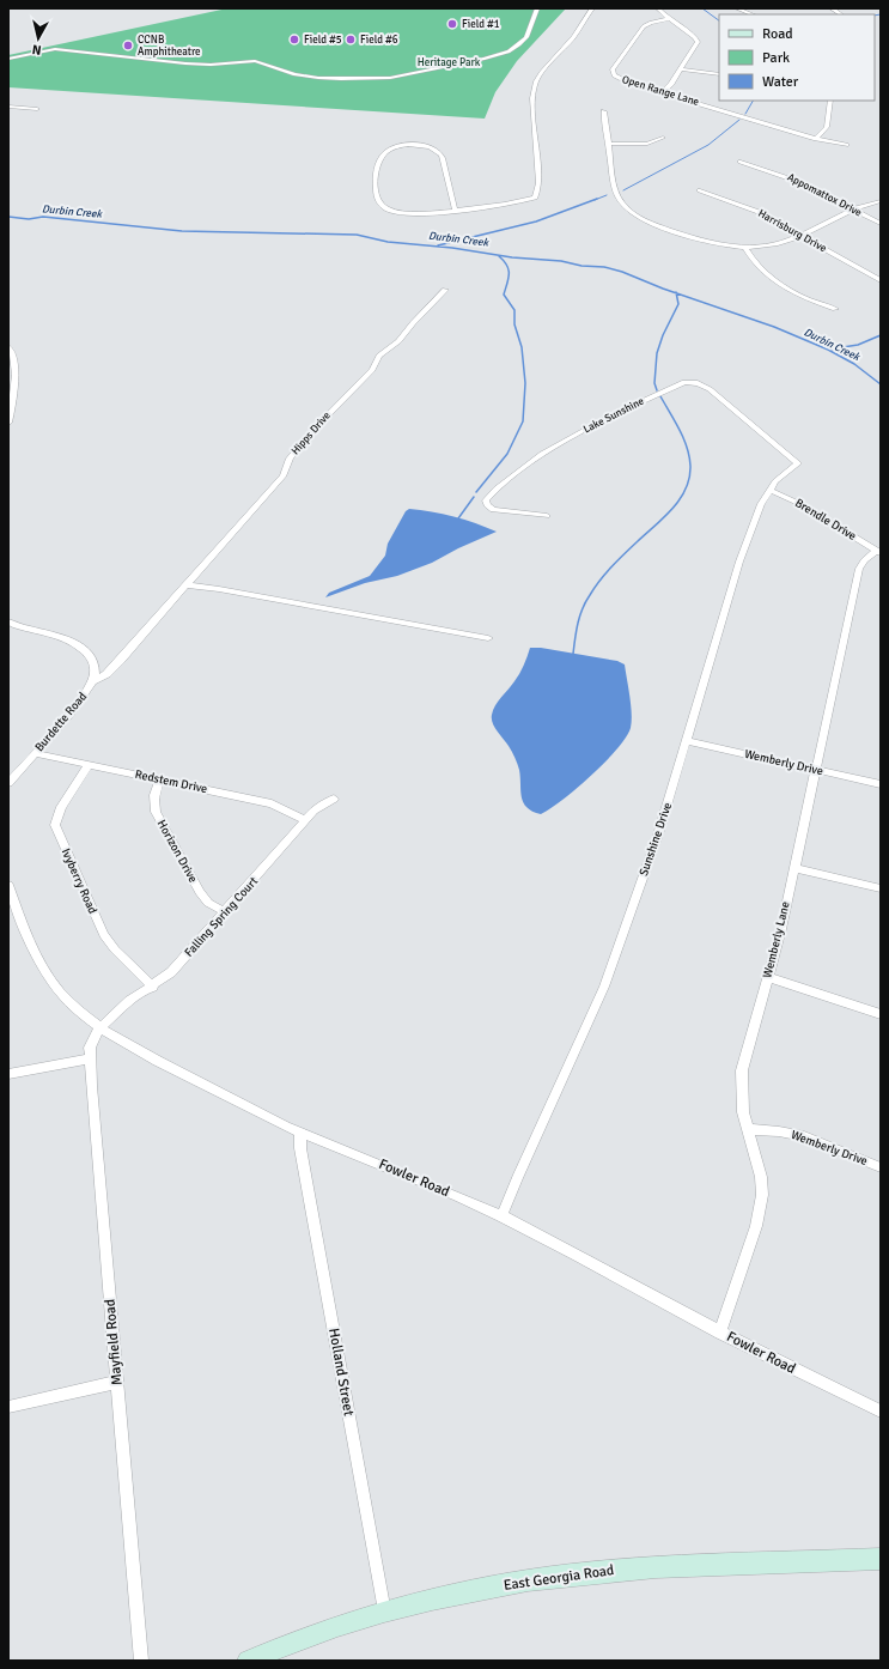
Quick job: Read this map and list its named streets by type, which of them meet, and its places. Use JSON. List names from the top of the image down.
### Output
{
  "streets": {
    "main road": ["East Georgia Road"],
    "street": [
      "Open Range Lane",
      "Appomattox Drive",
      "Harrisburg Drive",
      "Lake Sunshine",
      "Hipps Drive",
      "Brendle Drive",
      "Burdette Road",
      "Wemberly Drive",
      "Redstem Drive",
      "Sunshine Drive",
      "Horizon Drive",
      "Ivyberry Road",
      "Falling Spring Court",
      "Wemberly Lane",
      "Fowler Road",
      "Mayfield Road",
      "Holland Street"
    ]
  },
  "crossings": [
    ["Lake Sunshine", "Sunshine Drive"],
    ["Hipps Drive", "Burdette Road"],
    ["Brendle Drive", "Sunshine Drive"],
    ["Brendle Drive", "Wemberly Lane"],
    ["Burdette Road", "Redstem Drive"],
    ["Wemberly Drive", "Sunshine Drive"],
    ["Wemberly Drive", "Wemberly Lane"],
    ["Redstem Drive", "Horizon Drive"],
    ["Redstem Drive", "Ivyberry Road"],
    ["Redstem Drive", "Falling Spring Court"],
    ["Sunshine Drive", "Fowler Road"],
    ["Horizon Drive", "Falling Spring Court"],
    ["Ivyberry Road", "Falling Spring Court"],
    ["Falling Spring Court", "Fowler Road"],
    ["Falling Spring Court", "Mayfield Road"],
    ["Wemberly Lane", "Fowler Road"],
    ["Fowler Road", "Mayfield Road"],
    ["Fowler Road", "Holland Street"],
    ["Holland Street", "East Georgia Road"]
  ],
  "water": ["Durbin Creek"],
  "parks": ["Heritage Park"],
  "places": [
    "Field #1",
    "Field #5",
    "Field #6",
    "CCNB Amphitheatre"
  ],
  "legend": ["Road", "Park", "Water"],
  "north": "bottom"
}
